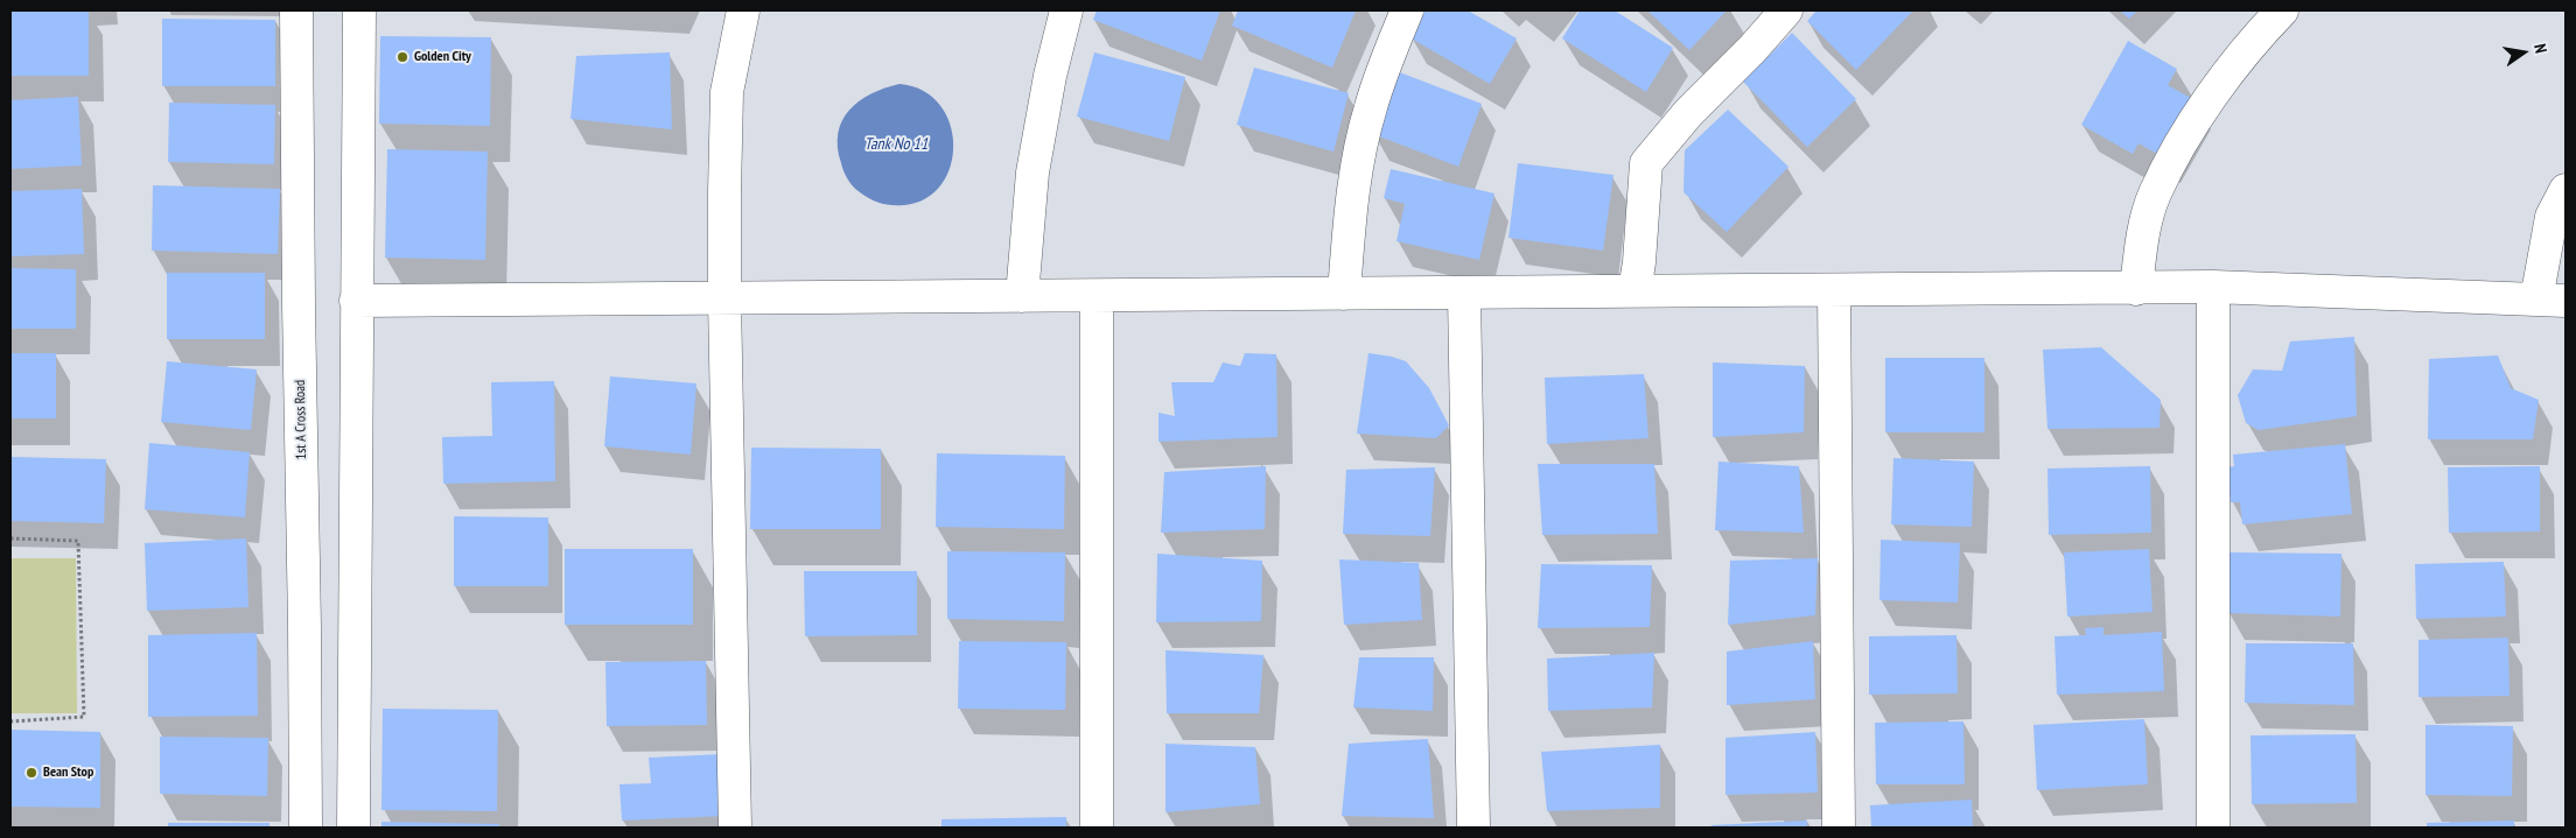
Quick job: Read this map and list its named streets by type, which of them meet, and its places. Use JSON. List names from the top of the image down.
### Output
{
  "streets": {
    "street": ["1st A Cross Road"]
  },
  "water": ["Tank No 11"],
  "places": ["Golden City", "Bean Stop"],
  "north": "right"
}
